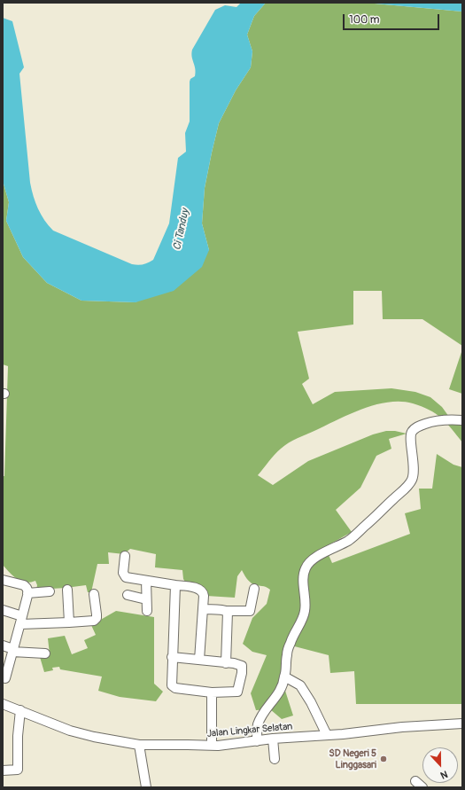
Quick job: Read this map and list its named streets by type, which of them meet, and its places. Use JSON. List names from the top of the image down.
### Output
{
  "streets": {
    "street": ["Jalan Lingkar Selatan"]
  },
  "water": ["Ci Tanduy"],
  "places": ["SD Negeri 5 Linggasari"],
  "scale_bar": "100 m",
  "north": "bottom"
}
